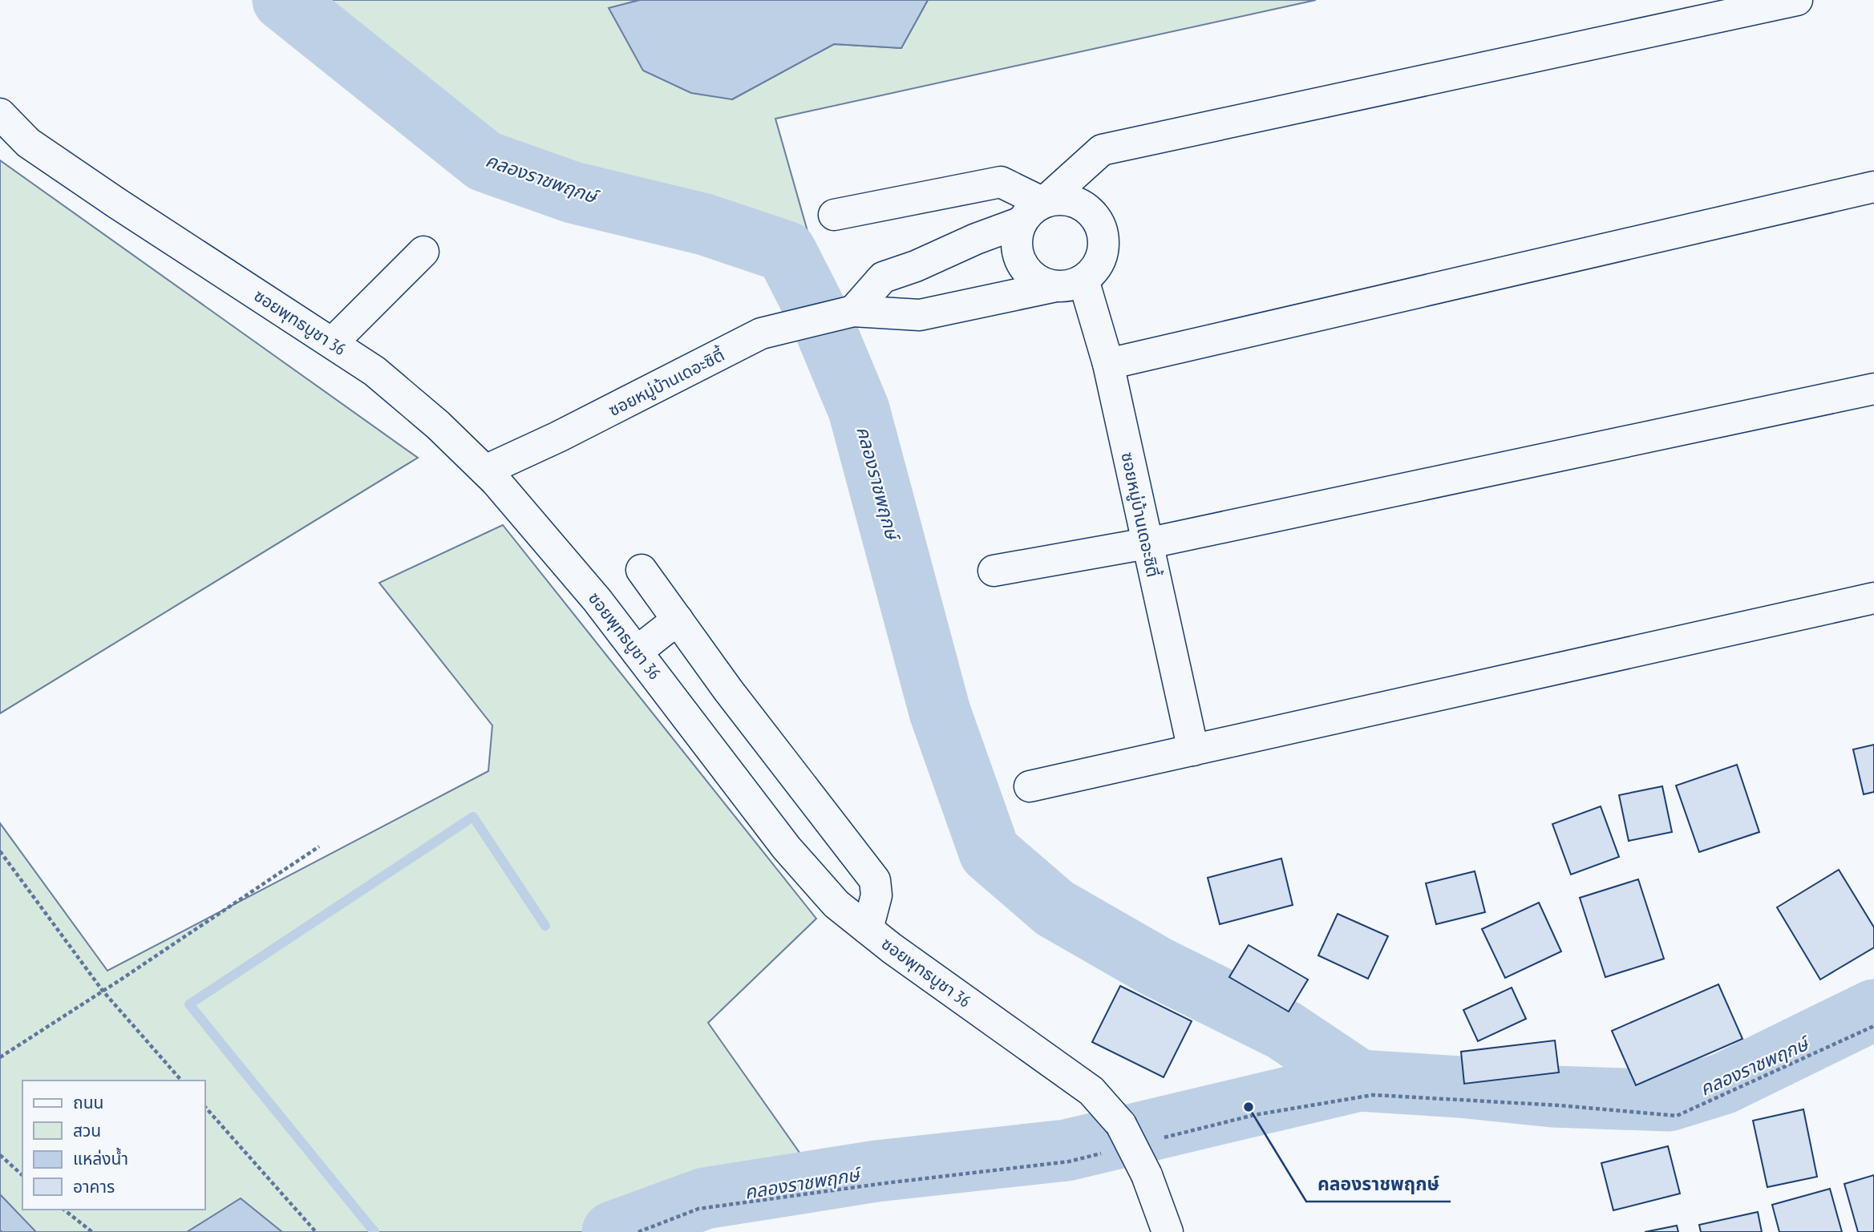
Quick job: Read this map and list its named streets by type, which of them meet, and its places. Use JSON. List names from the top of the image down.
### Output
{
  "streets": {
    "street": ["ซอยพุทธบูชา 36", "ซอยหมู่บ้านเดอะซิตี้"]
  },
  "crossings": [
    ["ซอยพุทธบูชา 36", "ซอยหมู่บ้านเดอะซิตี้"]
  ],
  "water": ["คลองราชพฤกษ์"],
  "places": ["คลองราชพฤกษ์"],
  "legend": [
    "ถนน",
    "สวน",
    "แหล่งน้ำ",
    "อาคาร"
  ]
}
